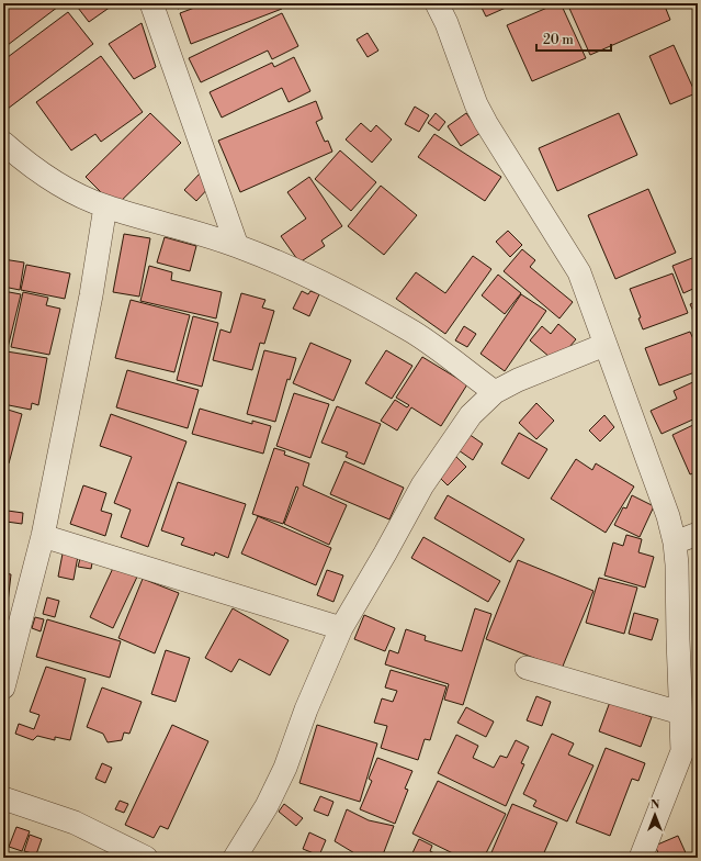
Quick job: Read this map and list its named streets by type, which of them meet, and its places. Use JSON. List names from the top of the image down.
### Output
{
  "scale_bar": "20 m",
  "north": "top"
}
